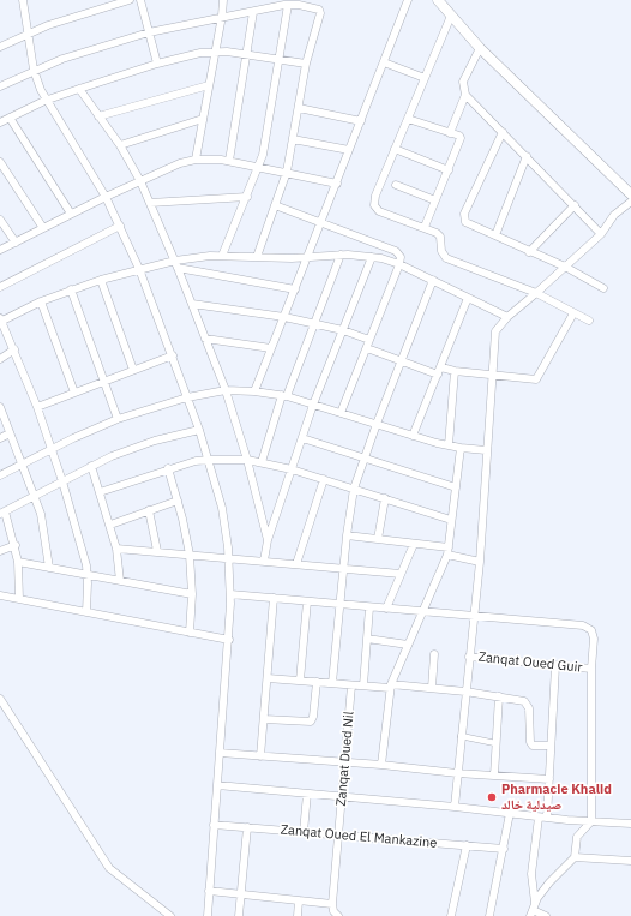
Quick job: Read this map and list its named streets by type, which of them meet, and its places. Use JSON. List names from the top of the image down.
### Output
{
  "streets": {
    "street": ["Zanqat Oued Guir", "Zanqat Dued Nil", "Zanqat Oued El Mankazine"]
  },
  "crossings": [
    ["Zanqat Dued Nil", "Zanqat Oued El Mankazine"]
  ],
  "places": ["Pharmacie Khalid صيدلية خالد"]
}
